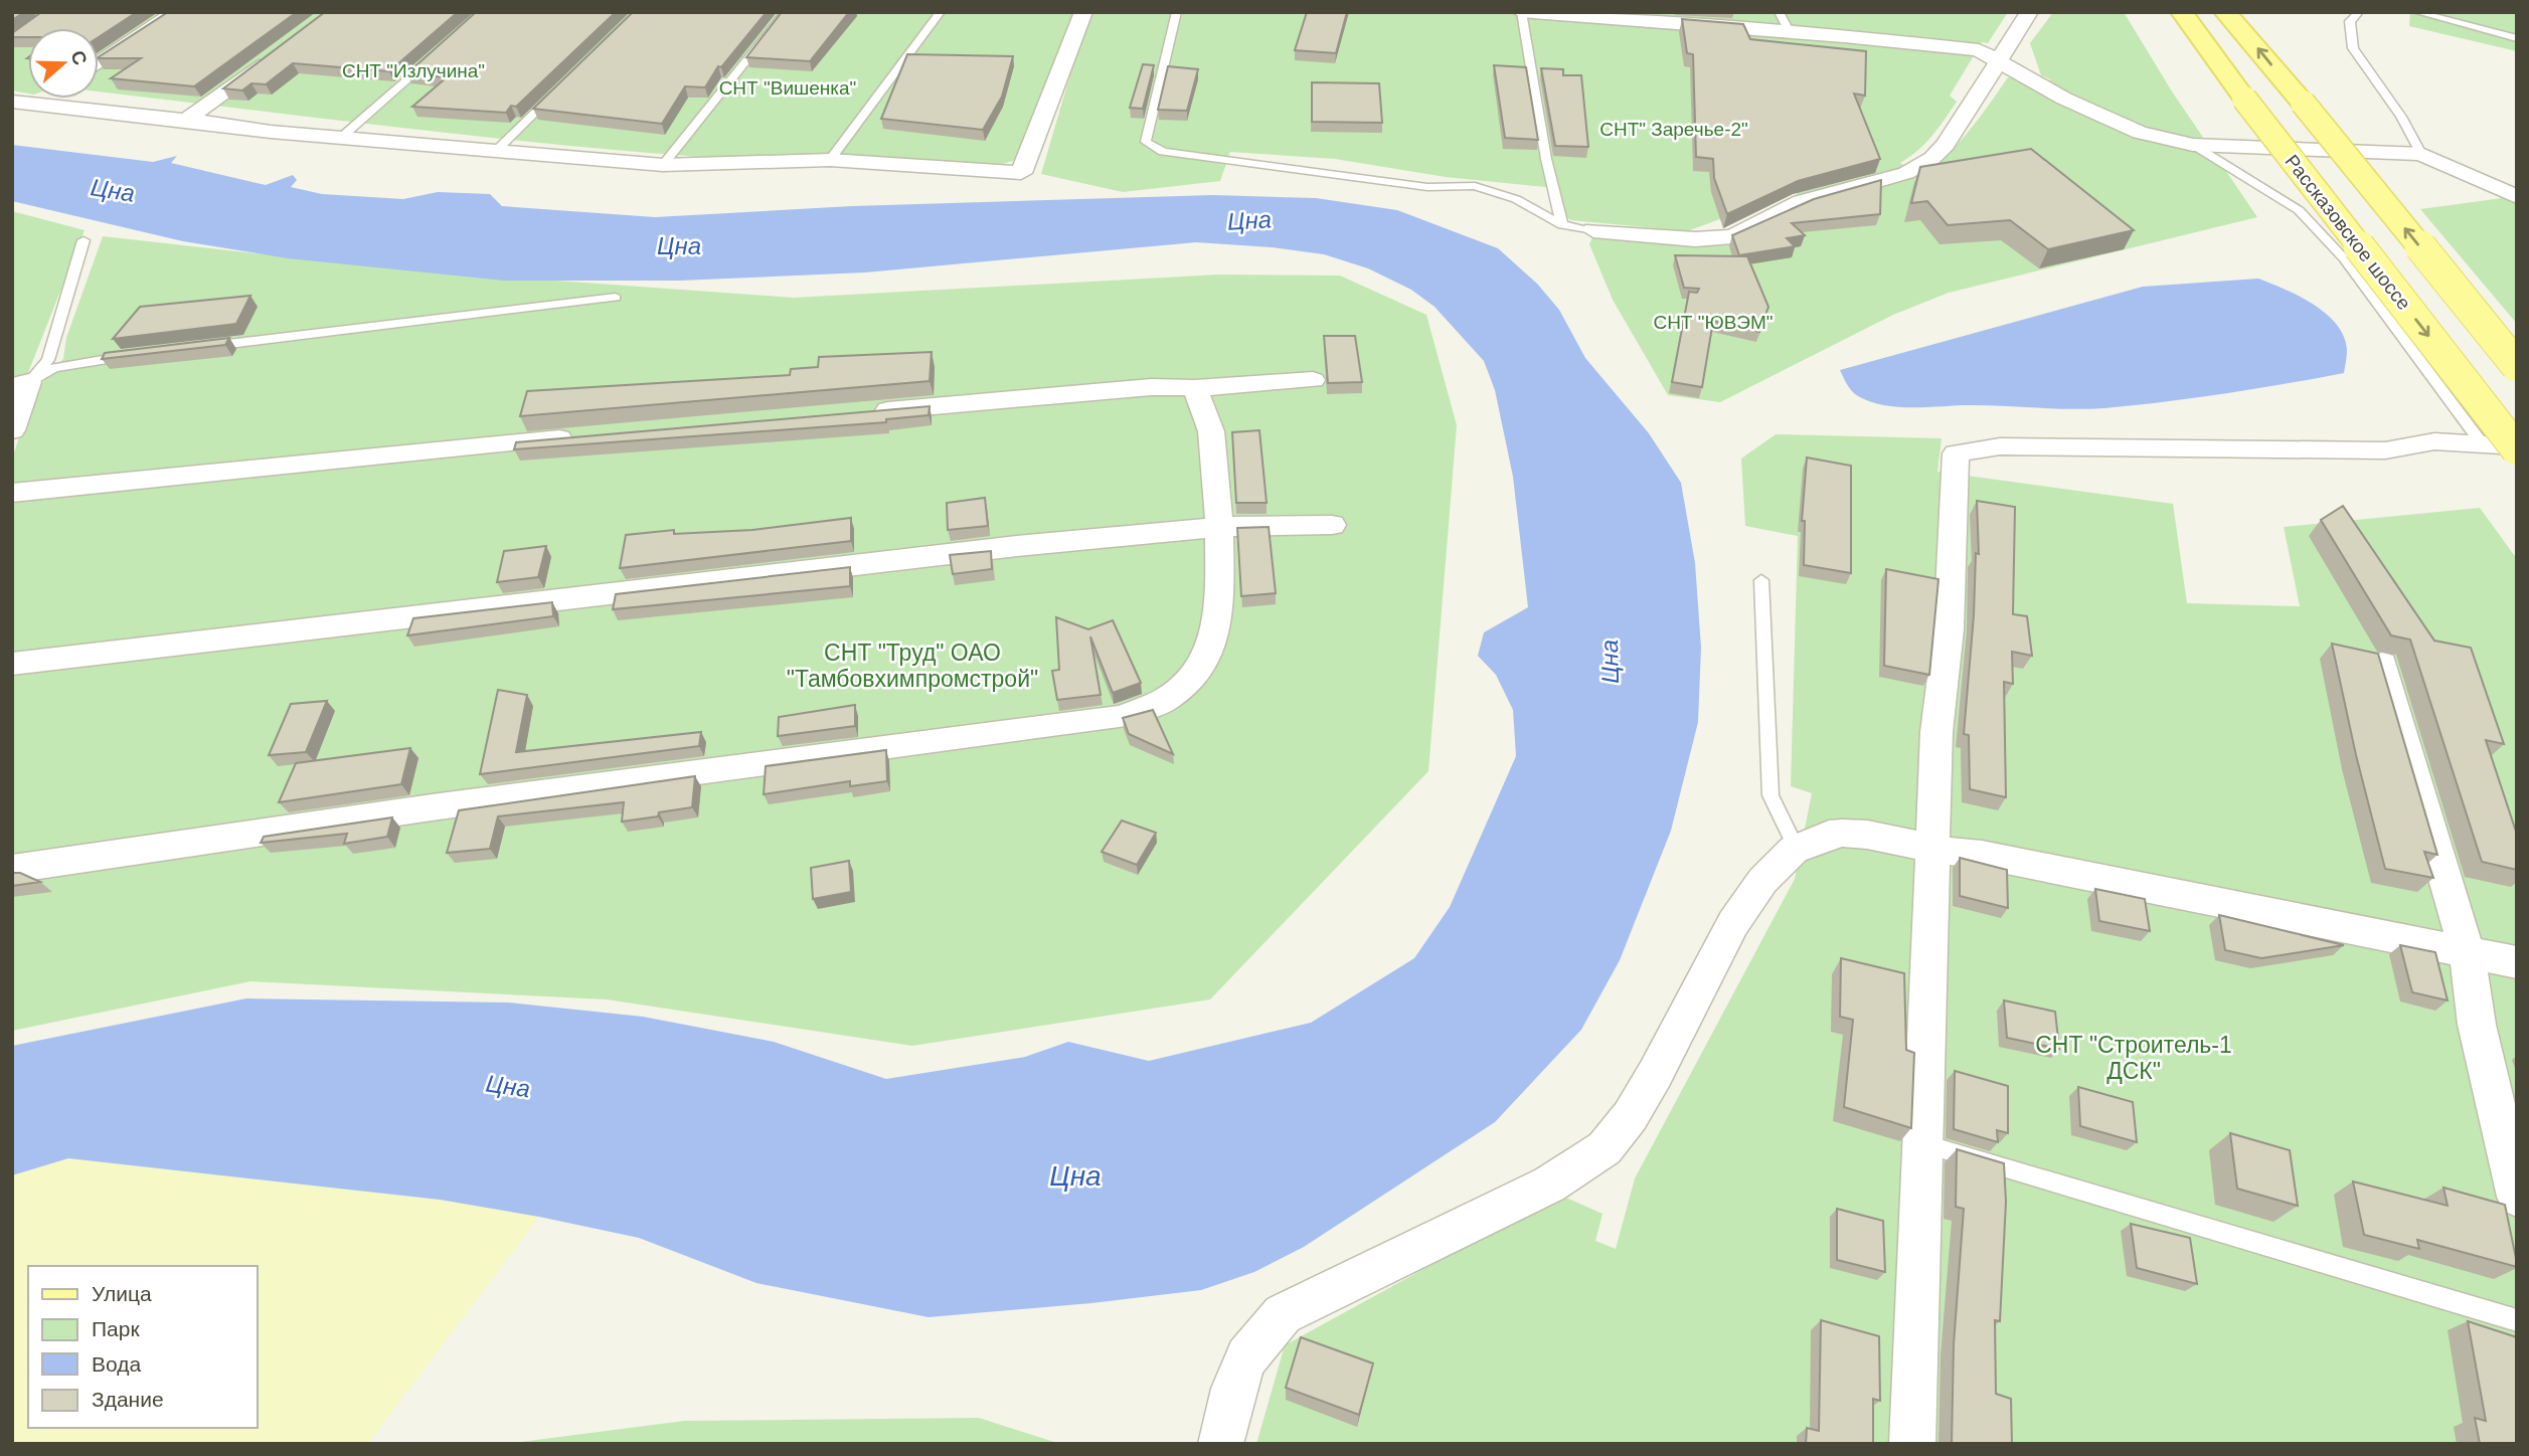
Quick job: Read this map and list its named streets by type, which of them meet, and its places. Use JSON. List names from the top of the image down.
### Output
{
  "streets": {
    "main road": ["Рассказовское шоссе"]
  },
  "water": ["Цна"],
  "parks": [
    "СНТ \"Излучина\"",
    "СНТ \"Вишенка\"",
    "СНТ\" Заречье-2\"",
    "СНТ \"ЮВЭМ\"",
    "СНТ \"Труд\" ОАО \"Тамбовхимпромстрой\"",
    "СНТ \"Строитель-1 ДСК\""
  ],
  "legend": [
    "Улица",
    "Парк",
    "Вода",
    "Здание"
  ],
  "north": "right"
}
